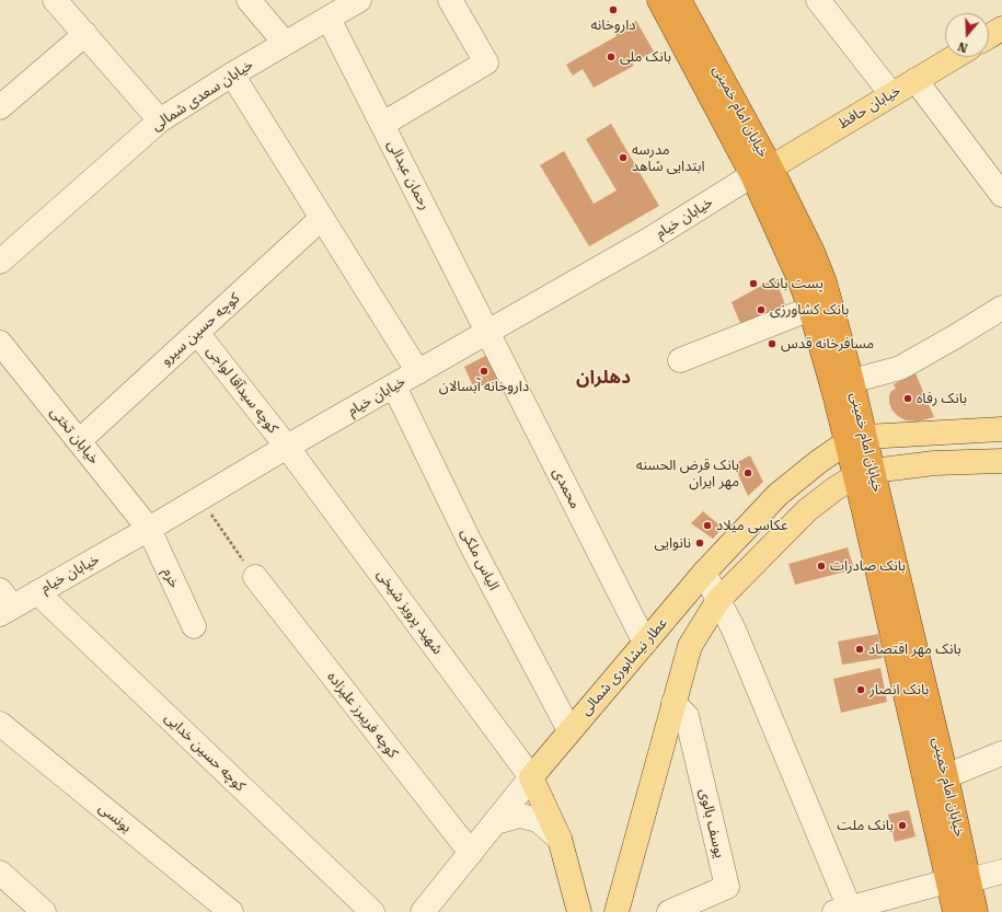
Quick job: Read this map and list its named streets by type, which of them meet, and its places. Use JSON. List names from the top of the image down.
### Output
{
  "streets": {
    "highway": ["خیابان امام خمینی"],
    "main road": ["خیابان حافظ", "عطار نیشابوری شمالی"],
    "street": [
      "خیابان سعدی شمالی",
      "رحمان عبدالی",
      "خیابان خیام",
      "کوچه حسین سیرو",
      "کوچه سیدآقا لواجی",
      "خیابان تختی",
      "محمدی",
      "الیاس ملکی",
      "خرم",
      "شهید پرویز شیخی",
      "کوچه فریبرز علیزاده",
      "کوچه حسین خدایی",
      "یونسی",
      "یوسف بالوی"
    ]
  },
  "crossings": [
    ["خیابان سعدی شمالی", "رحمان عبدالی"],
    ["خیابان حافظ", "خیابان امام خمینی"],
    ["خیابان حافظ", "خیابان خیام"],
    ["خیابان امام خمینی", "خیابان خیام"],
    ["خیابان امام خمینی", "عطار نیشابوری شمالی"],
    ["رحمان عبدالی", "خیابان خیام"],
    ["رحمان عبدالی", "محمدی"],
    ["خیابان خیام", "کوچه سیدآقا لواجی"],
    ["خیابان خیام", "خیابان تختی"],
    ["خیابان خیام", "محمدی"],
    ["خیابان خیام", "الیاس ملکی"],
    ["خیابان خیام", "خرم"],
    ["خیابان خیام", "شهید پرویز شیخی"],
    ["خیابان خیام", "کوچه حسین خدایی"],
    ["کوچه حسین سیرو", "کوچه سیدآقا لواجی"],
    ["کوچه حسین سیرو", "خیابان تختی"],
    ["کوچه سیدآقا لواجی", "شهید پرویز شیخی"],
    ["خیابان تختی", "خرم"],
    ["محمدی", "عطار نیشابوری شمالی"],
    ["الیاس ملکی", "عطار نیشابوری شمالی"],
    ["شهید پرویز شیخی", "عطار نیشابوری شمالی"],
    ["عطار نیشابوری شمالی", "کوچه فریبرز علیزاده"]
  ],
  "districts": ["دهلران"],
  "places": [
    "داروخانه",
    "بانک ملی",
    "مدرسه ابتدایی شاهد",
    "پست بانک",
    "بانک کشاورزی",
    "مسافرخانه قدس",
    "داروخانه آبسالان",
    "بانک رفاه",
    "بانک قرض الحسنه مهر ایران",
    "عکاسی میلاد",
    "نانوایی",
    "بانک صادرات",
    "بانک مهر اقتصاد",
    "بانک انصار",
    "بانک ملت"
  ],
  "north": "bottom"
}
